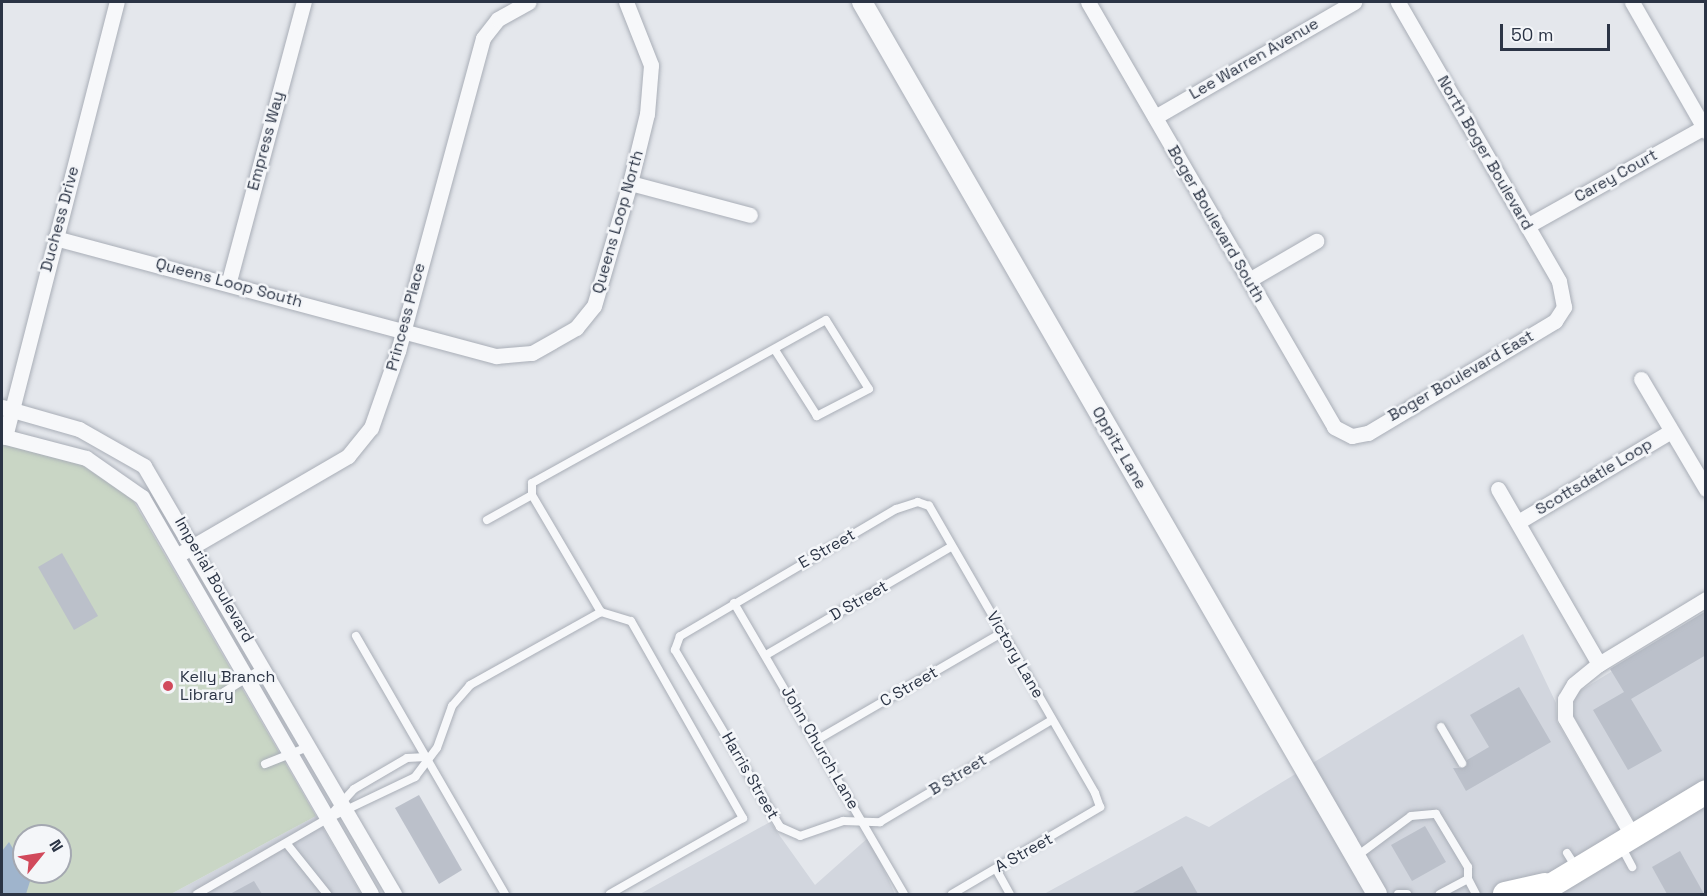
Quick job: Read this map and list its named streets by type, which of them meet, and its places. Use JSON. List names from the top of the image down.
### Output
{
  "streets": {
    "street": [
      "Lee Warren Avenue",
      "Empress Way",
      "North Boger Boulevard",
      "Carey Court",
      "Duchess Drive",
      "Queens Loop North",
      "Boger Boulevard South",
      "Queens Loop South",
      "Princess Place",
      "Boger Boulevard East",
      "Oppitz Lane",
      "Scottsdatle Loop",
      "Imperial Boulevard"
    ],
    "lane": [
      "E Street",
      "D Street",
      "Victory Lane",
      "C Street",
      "John Church Lane",
      "B Street",
      "Harris Street",
      "A Street"
    ]
  },
  "crossings": [
    ["Lee Warren Avenue", "Boger Boulevard South"],
    ["Empress Way", "Queens Loop South"],
    ["North Boger Boulevard", "Carey Court"],
    ["North Boger Boulevard", "Boger Boulevard East"],
    ["Duchess Drive", "Queens Loop South"],
    ["Duchess Drive", "Imperial Boulevard"],
    ["Queens Loop North", "Queens Loop South"],
    ["Queens Loop North", "Princess Place"],
    ["Boger Boulevard South", "Boger Boulevard East"],
    ["Queens Loop South", "Princess Place"],
    ["Princess Place", "Imperial Boulevard"],
    ["E Street", "Victory Lane"],
    ["E Street", "John Church Lane"],
    ["E Street", "Harris Street"],
    ["D Street", "Victory Lane"],
    ["D Street", "John Church Lane"],
    ["Victory Lane", "C Street"],
    ["Victory Lane", "B Street"],
    ["Victory Lane", "A Street"],
    ["C Street", "John Church Lane"],
    ["John Church Lane", "B Street"],
    ["John Church Lane", "Harris Street"],
    ["B Street", "Harris Street"]
  ],
  "places": ["Kelly Branch Library"],
  "scale_bar": "50 m",
  "north": "top right"
}
